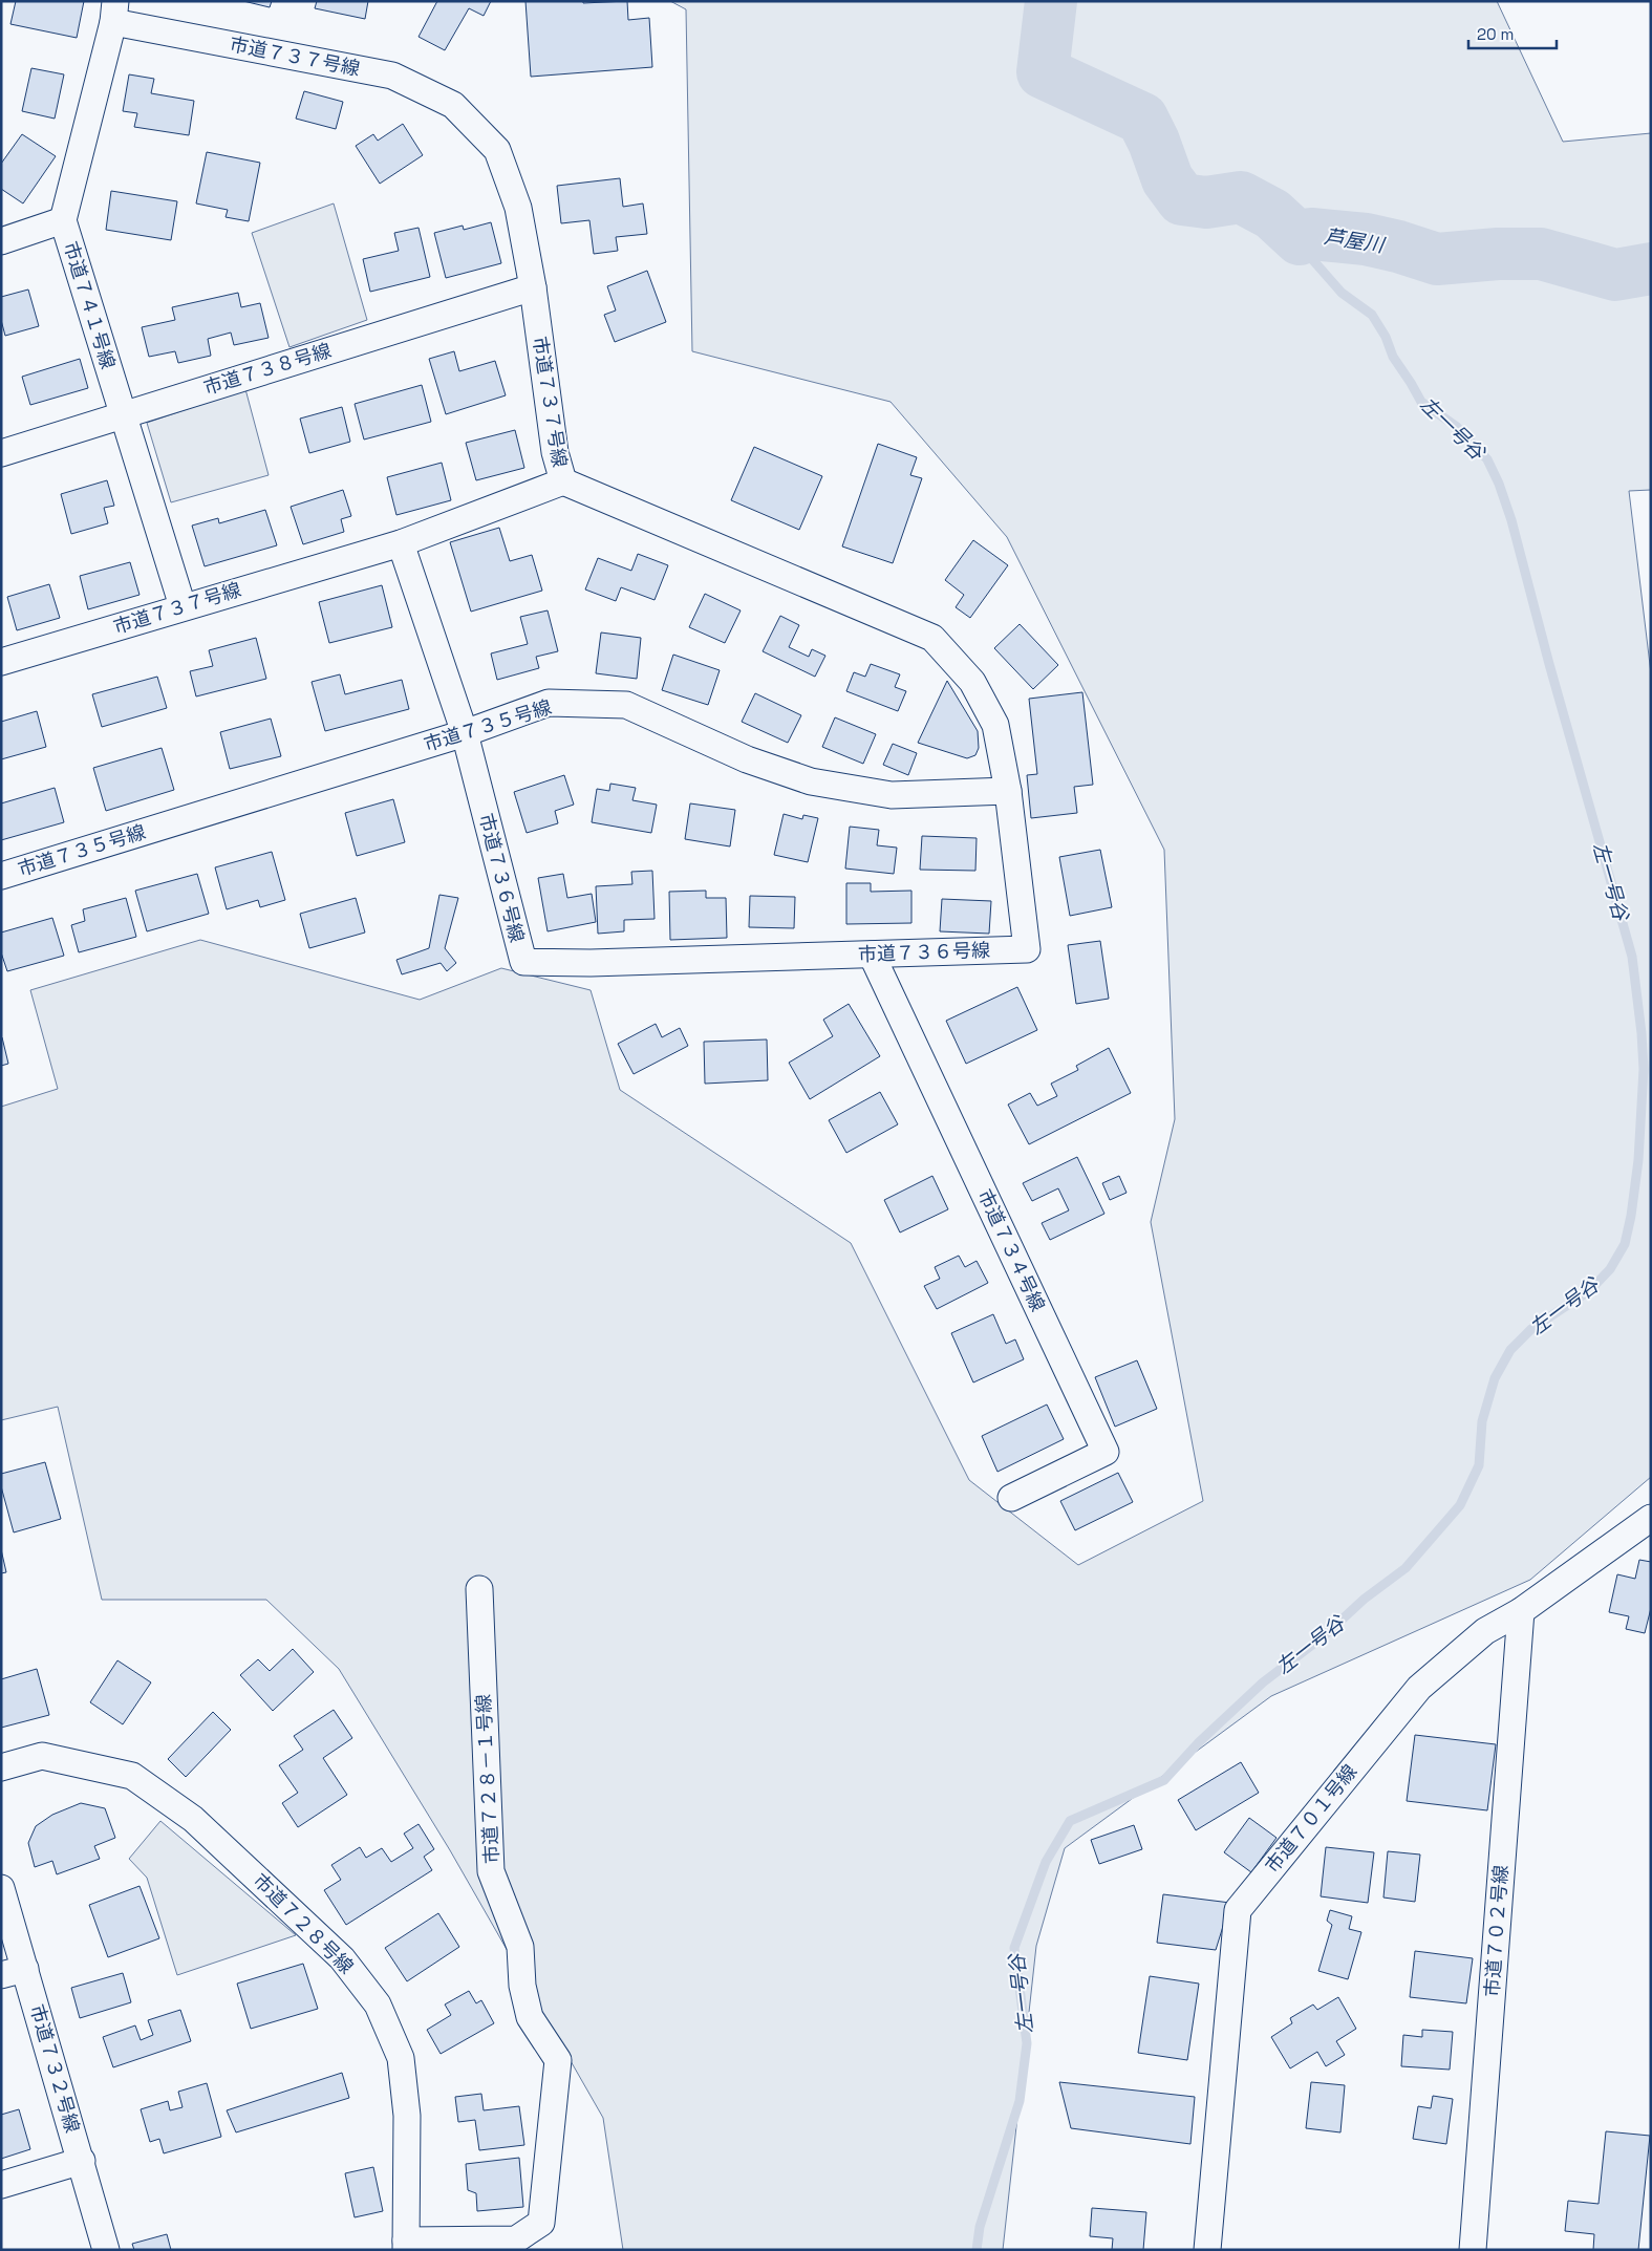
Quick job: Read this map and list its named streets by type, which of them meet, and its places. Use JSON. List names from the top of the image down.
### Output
{
  "streets": {
    "street": [
      "市道７３７号線",
      "市道７４１号線",
      "市道７３８号線",
      "市道７３５号線",
      "市道７３６号線",
      "市道７３４号線",
      "市道７２８－１号線",
      "市道７０１号線",
      "市道７２８号線",
      "市道７０２号線",
      "市道７３２号線"
    ]
  },
  "crossings": [
    ["市道７３７号線", "市道７４１号線"],
    ["市道７３７号線", "市道７３８号線"],
    ["市道７３７号線", "市道７３６号線"],
    ["市道７４１号線", "市道７３８号線"],
    ["市道７３５号線", "市道７３６号線"],
    ["市道７３６号線", "市道７３４号線"],
    ["市道７２８－１号線", "市道７２８号線"],
    ["市道７０１号線", "市道７０２号線"]
  ],
  "water": ["芦屋川", "左一号谷"],
  "scale_bar": "20 m"
}
